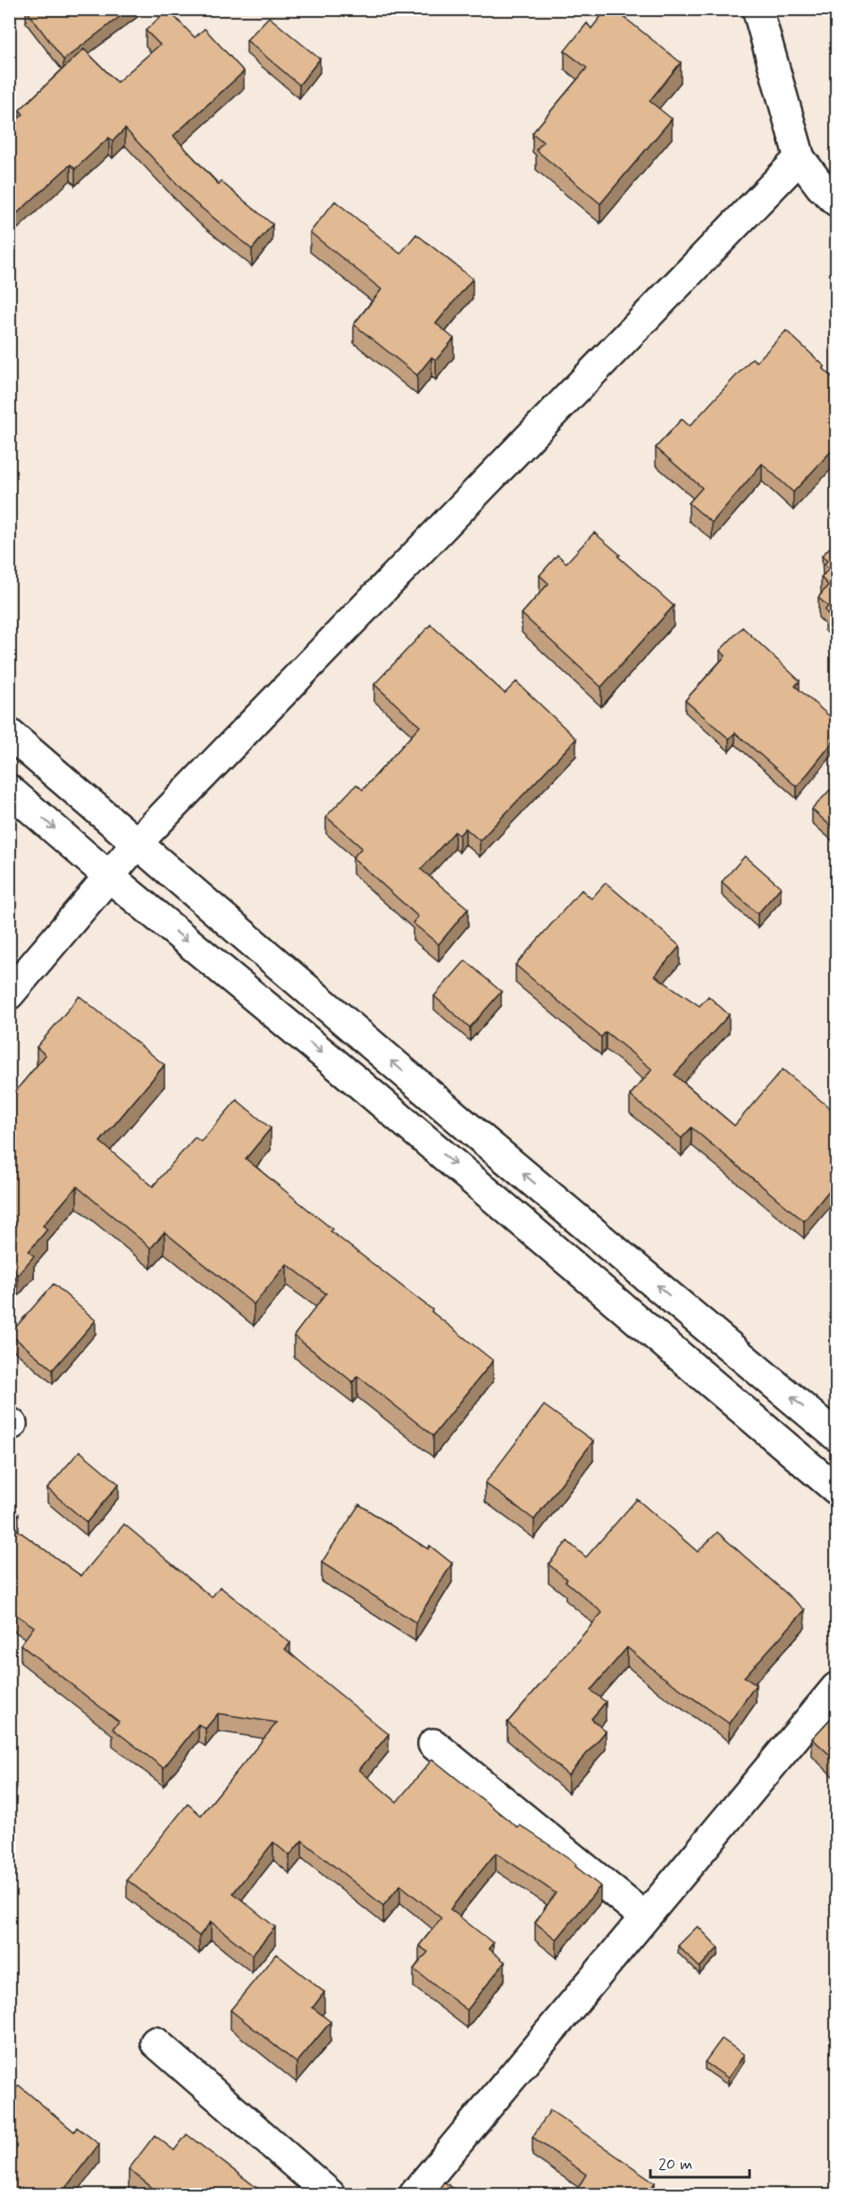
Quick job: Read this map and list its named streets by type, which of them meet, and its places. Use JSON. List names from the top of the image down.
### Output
{
  "scale_bar": "20 m"
}
